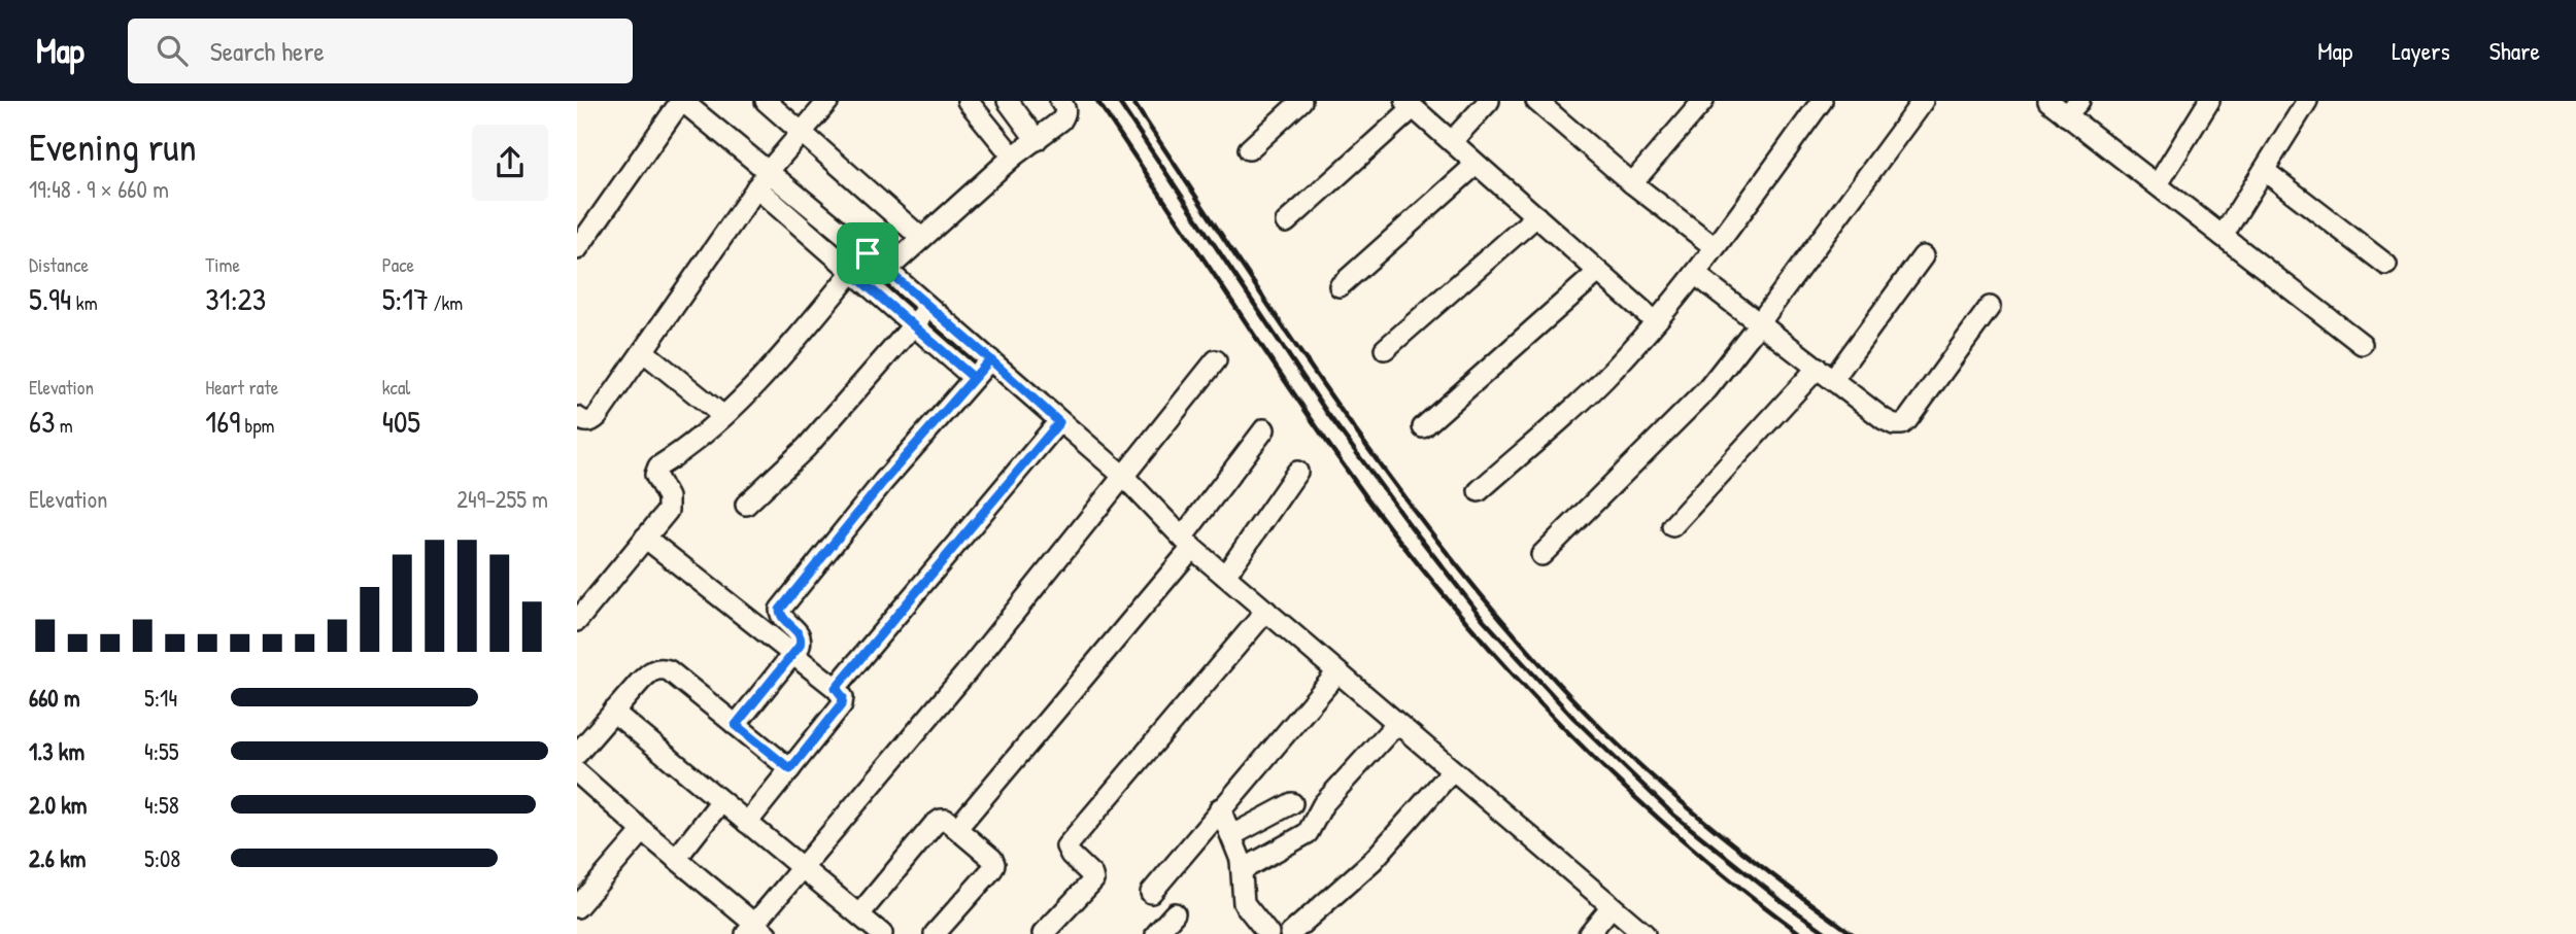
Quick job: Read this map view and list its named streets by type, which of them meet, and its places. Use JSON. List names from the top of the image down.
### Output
{
  "page": {
    "header": "Map",
    "search": "Search here",
    "nav": ["Map", "Layers", "Share"],
    "heading": ["Evening run", "19:48 · 9 × 660 m"],
    "stats": [
      ["Distance", "5.94 km"],
      ["Time", "31:23"],
      ["Pace", "5:17 /km"],
      ["Elevation", "63 m"],
      ["Heart rate", "169 bpm"],
      ["kcal", "405"]
    ],
    "chart": ["Elevation", "249–255 m"],
    "list": [
      {
        "name": "660 m",
        "note": "5:14"
      },
      {
        "name": "1.3 km",
        "note": "4:55"
      },
      {
        "name": "2.0 km",
        "note": "4:58"
      },
      {
        "name": "2.6 km",
        "note": "5:08"
      }
    ]
  }
}
